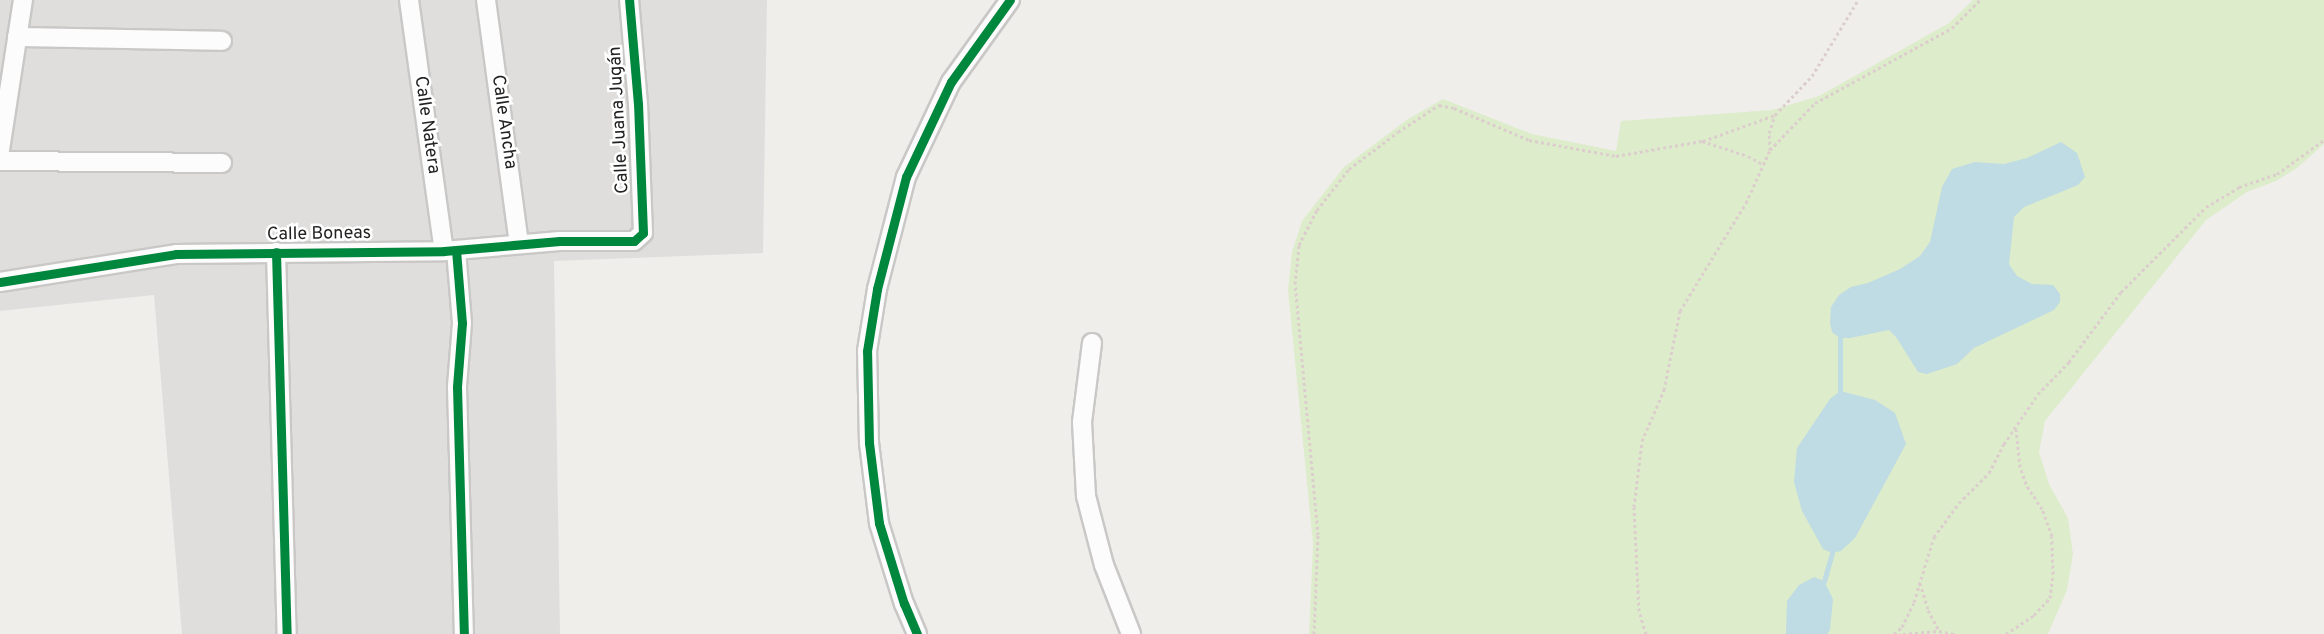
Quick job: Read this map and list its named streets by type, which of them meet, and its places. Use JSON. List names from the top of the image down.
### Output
{
  "streets": {
    "street": [
      "Calle Juana Jugán",
      "Calle Ancha",
      "Calle Natera",
      "Calle Boneas"
    ]
  },
  "crossings": [
    ["Calle Juana Jugán", "Calle Boneas"],
    ["Calle Ancha", "Calle Boneas"],
    ["Calle Natera", "Calle Boneas"]
  ]
}
